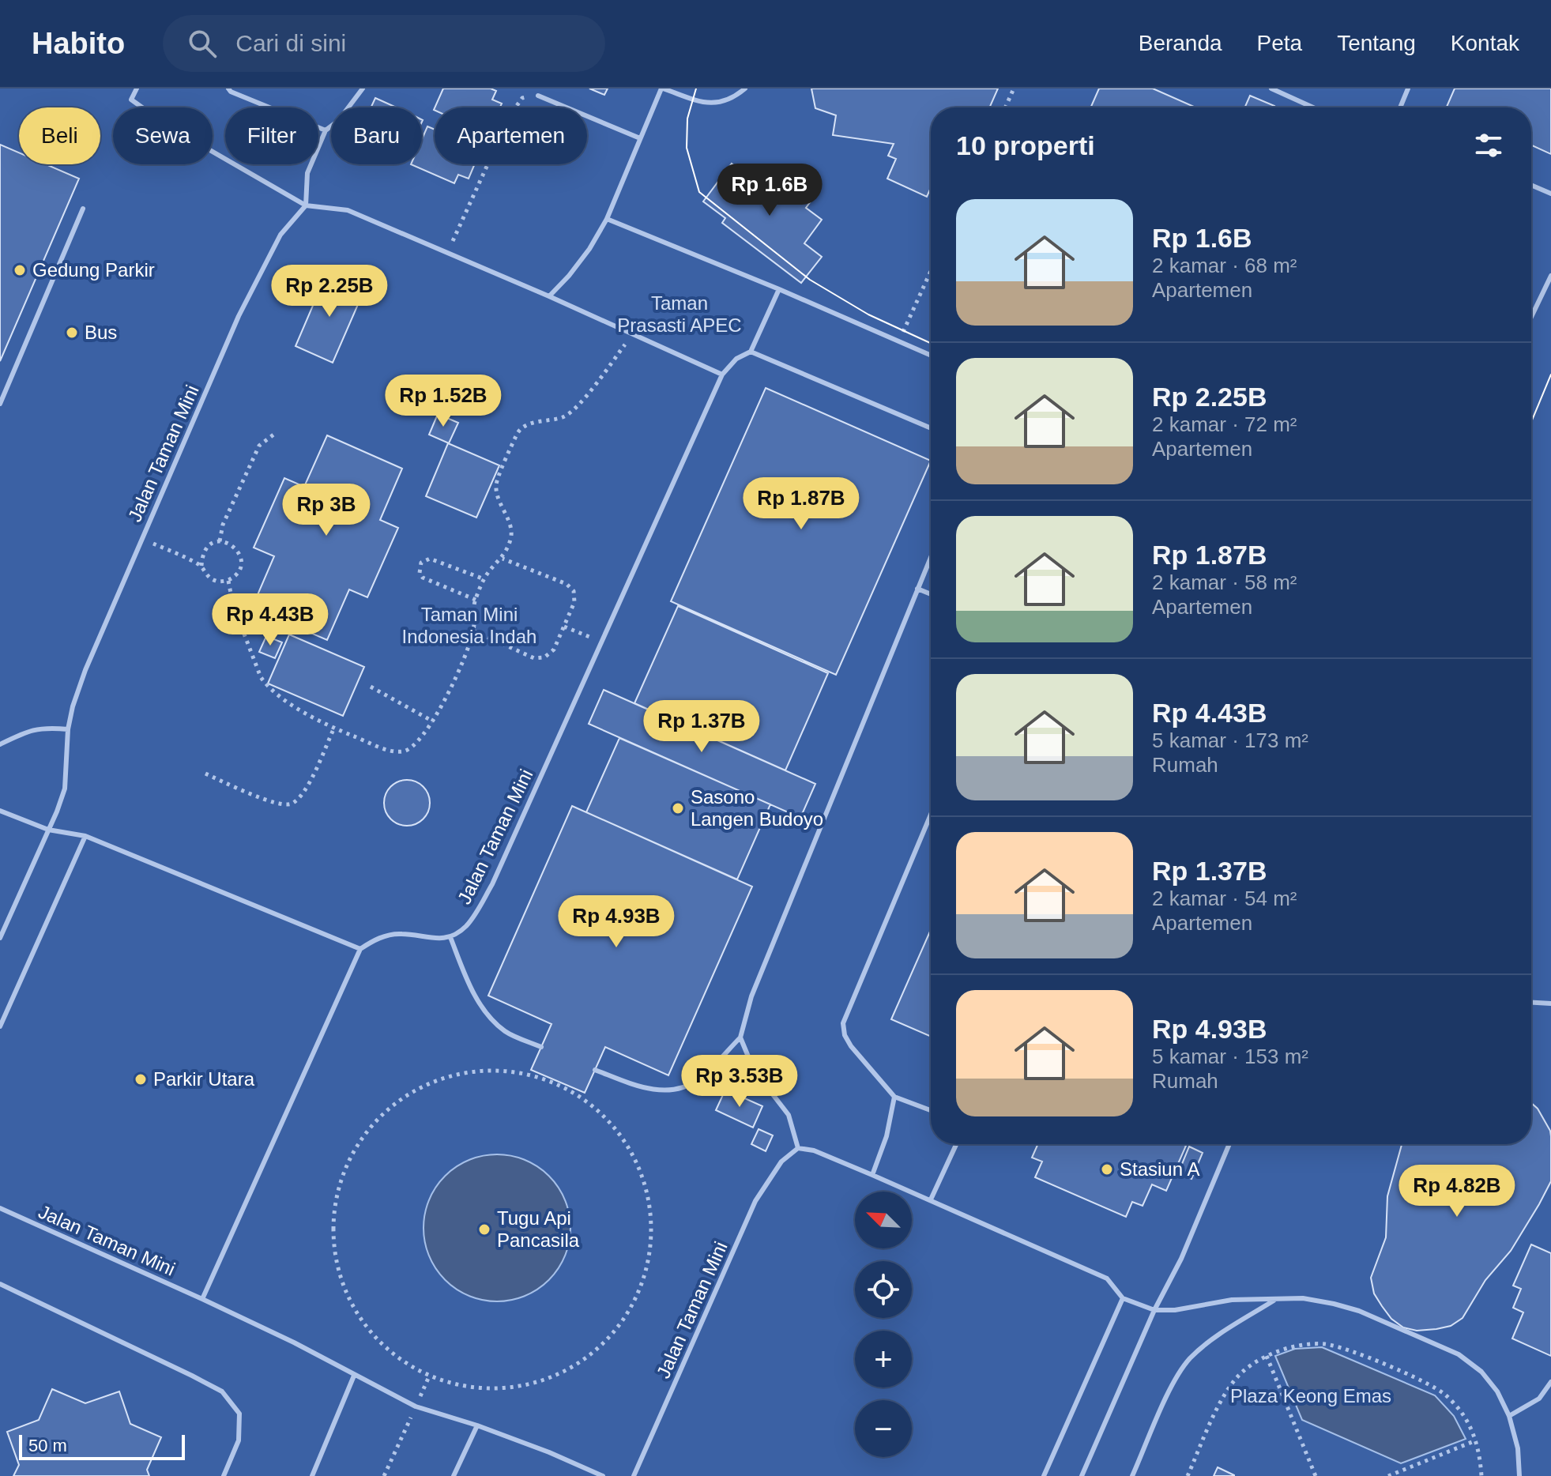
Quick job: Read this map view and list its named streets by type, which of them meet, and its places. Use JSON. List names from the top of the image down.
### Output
{
  "streets": {
    "lane": ["Jalan Taman Mini"]
  },
  "parks": ["Taman Prasasti APEC", "Taman Mini Indonesia Indah", "Plaza Keong Emas"],
  "places": [
    "Gedung Parkir",
    "Bus",
    "Sasono Langen Budoyo",
    "Parkir Utara",
    "Stasiun A",
    "Tugu Api Pancasila"
  ],
  "scale_bar": "50 m",
  "north": "top left",
  "page": {
    "header": "Habito",
    "search": "Cari di sini",
    "nav": [
      "Beranda",
      "Peta",
      "Tentang",
      "Kontak"
    ],
    "chip": [
      "Beli",
      "Sewa",
      "Filter",
      "Baru",
      "Apartemen"
    ],
    "heading": "10 properti",
    "price": [
      "Rp 1.6B",
      "Rp 2.25B",
      "Rp 1.52B",
      "Rp 1.87B",
      "Rp 3B",
      "Rp 4.43B",
      "Rp 1.37B",
      "Rp 4.93B",
      "Rp 3.53B",
      "Rp 4.82B"
    ],
    "list": [
      {
        "name": "Rp 1.6B",
        "note": "2 kamar · 68 m² · Apartemen"
      },
      {
        "name": "Rp 2.25B",
        "note": "2 kamar · 72 m² · Apartemen"
      },
      {
        "name": "Rp 1.87B",
        "note": "2 kamar · 58 m² · Apartemen"
      },
      {
        "name": "Rp 4.43B",
        "note": "5 kamar · 173 m² · Rumah"
      },
      {
        "name": "Rp 1.37B",
        "note": "2 kamar · 54 m² · Apartemen"
      },
      {
        "name": "Rp 4.93B",
        "note": "5 kamar · 153 m² · Rumah"
      }
    ],
    "map_buttons": ["+", "−"],
    "scale": "50 m"
  }
}
